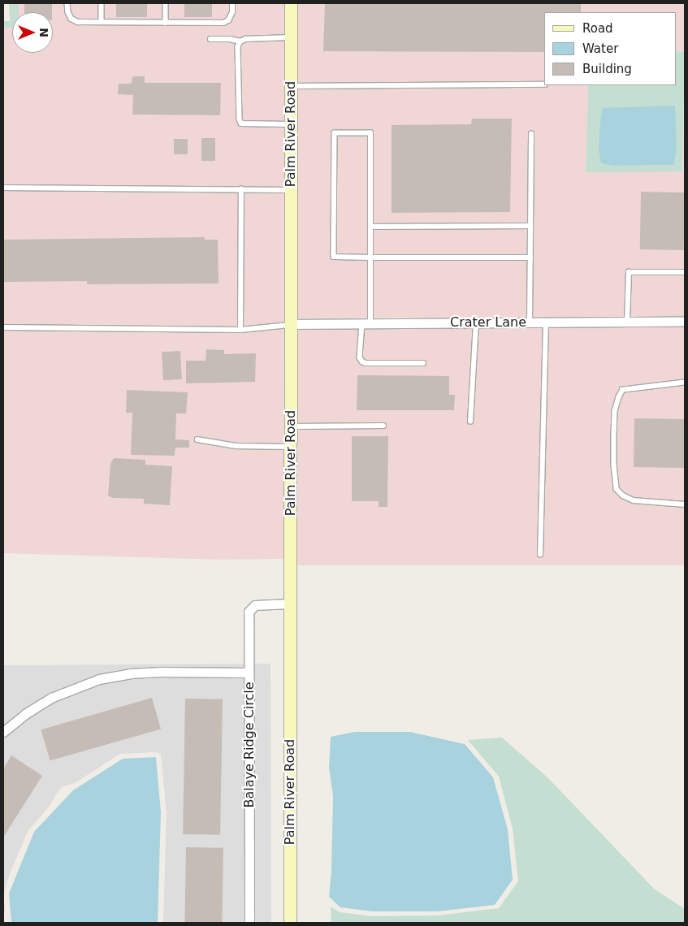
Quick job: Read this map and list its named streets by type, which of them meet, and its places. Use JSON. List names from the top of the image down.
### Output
{
  "streets": {
    "street": ["Palm River Road", "Crater Lane", "Balaye Ridge Circle"]
  },
  "crossings": [
    ["Palm River Road", "Crater Lane"],
    ["Palm River Road", "Balaye Ridge Circle"]
  ],
  "legend": ["Road", "Water", "Building"],
  "north": "right"
}
